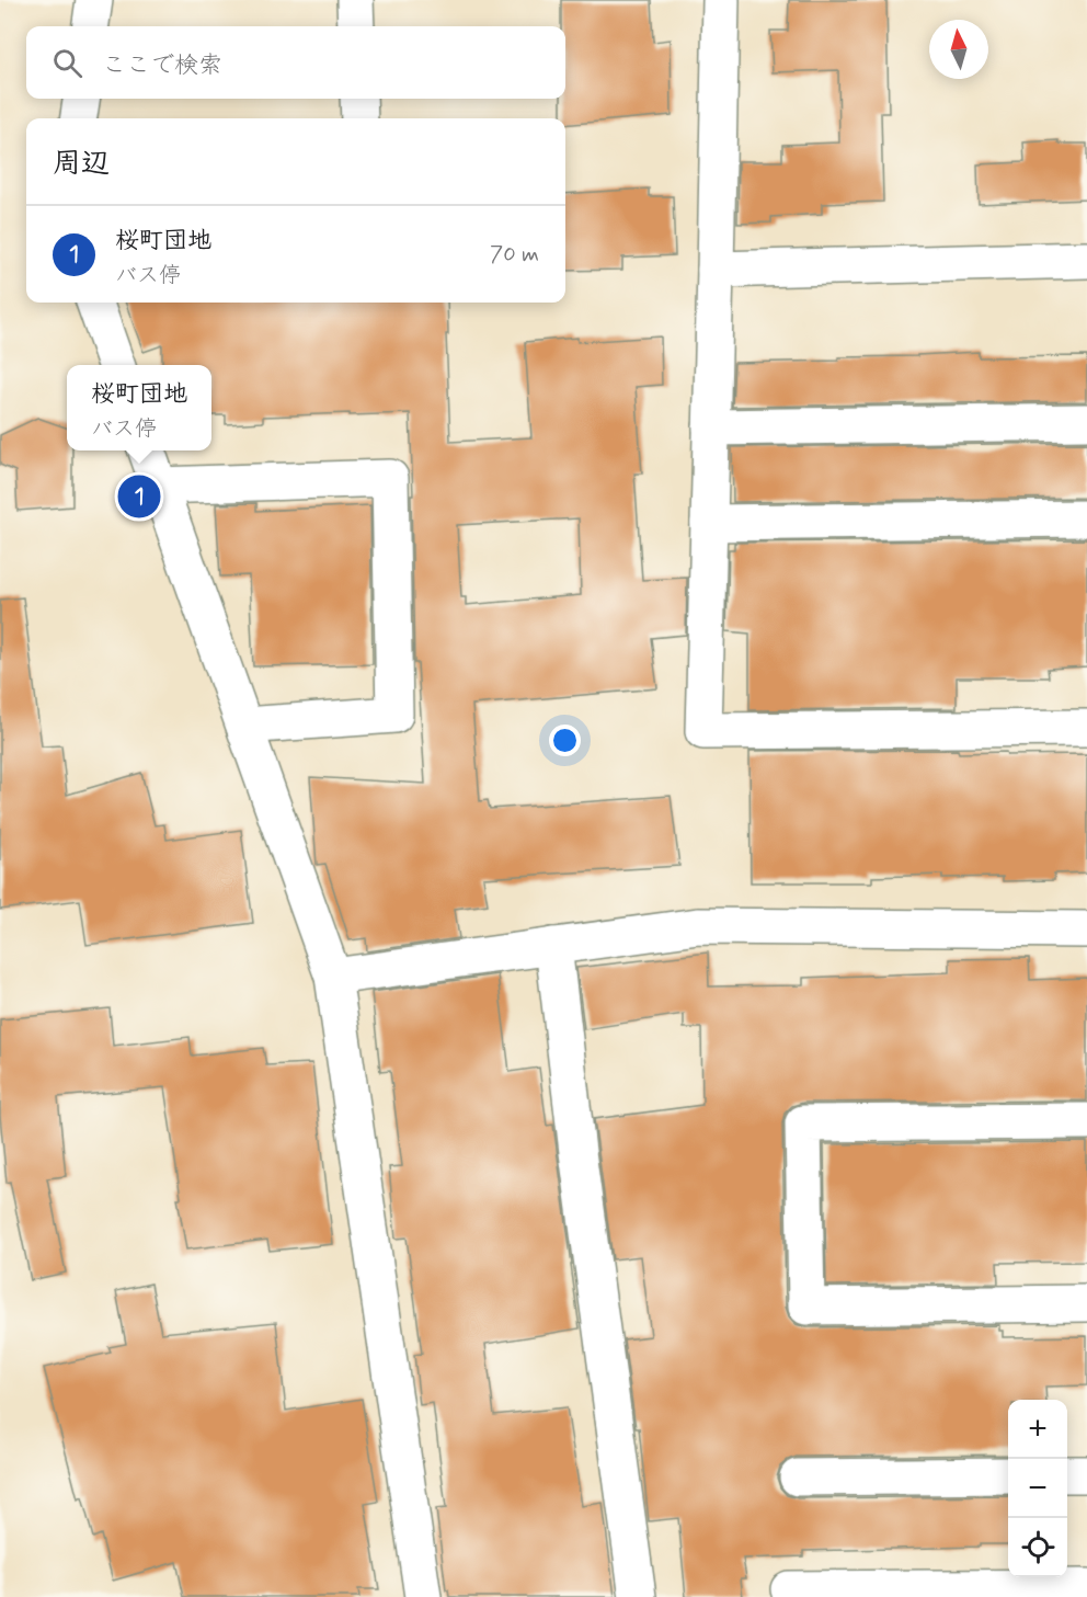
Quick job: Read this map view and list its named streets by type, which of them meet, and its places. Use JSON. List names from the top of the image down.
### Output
{
  "north": "top",
  "page": {
    "search": "ここで検索",
    "heading": "周辺",
    "list": [
      {
        "mark": "1",
        "name": "桜町団地",
        "note": "バス停",
        "value": "70 m"
      }
    ],
    "popup": ["桜町団地", "バス停"],
    "pins": "1",
    "map_buttons": ["+", "−"]
  }
}
